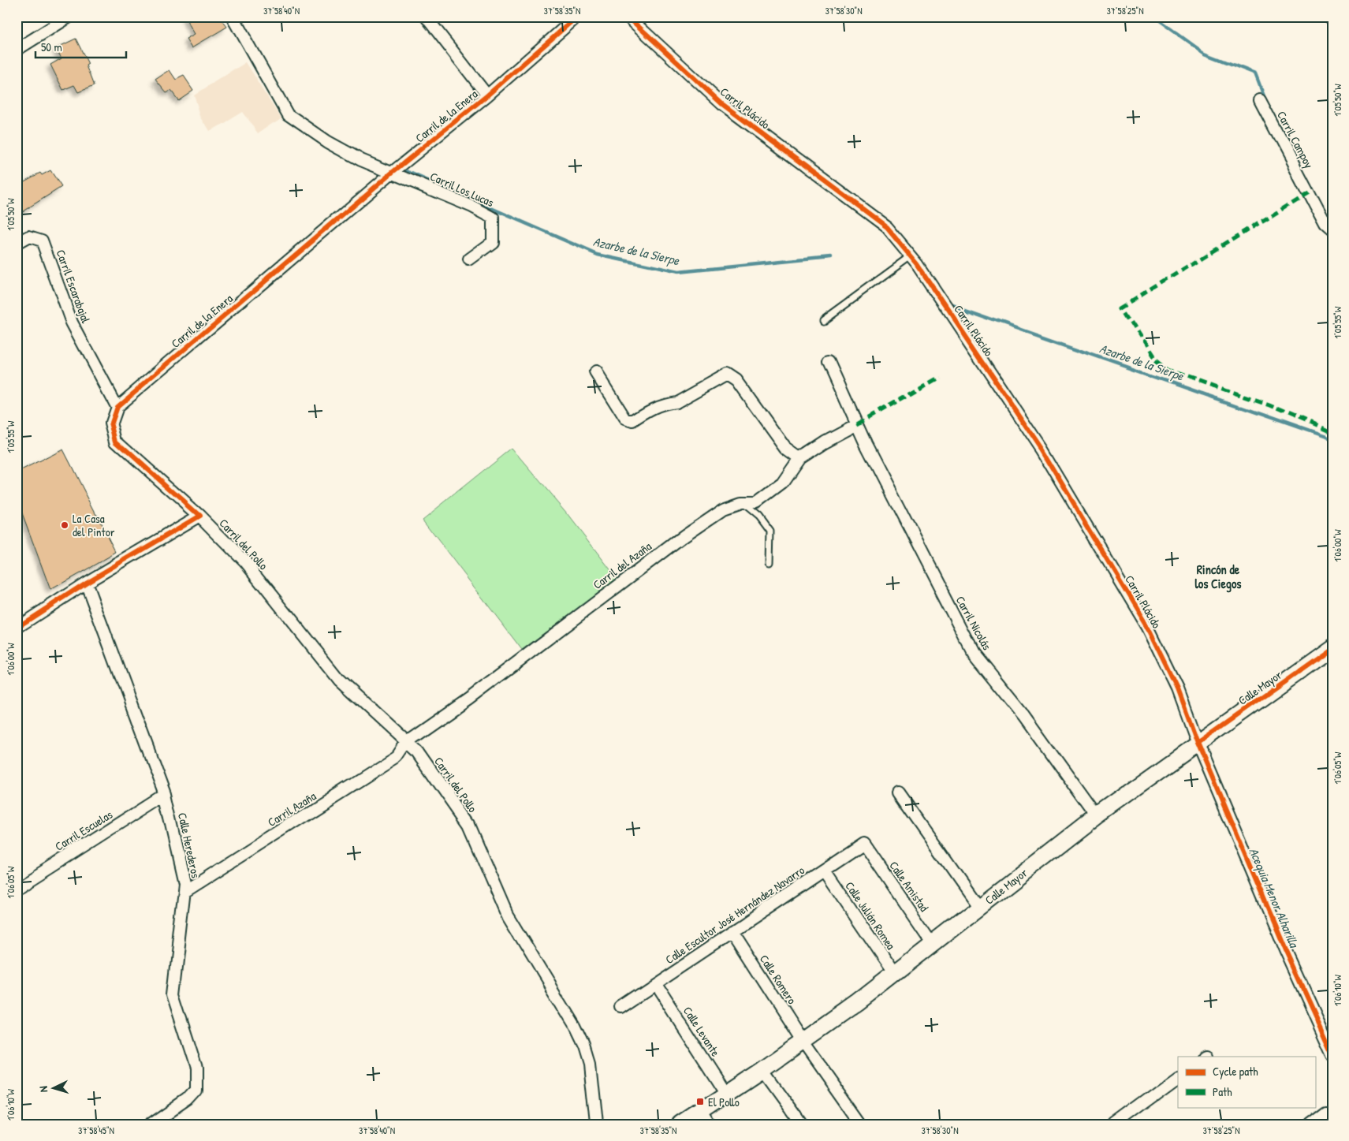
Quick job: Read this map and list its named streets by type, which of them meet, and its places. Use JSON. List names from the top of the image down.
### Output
{
  "streets": {
    "main road": ["Calle Mayor"],
    "street": [
      "Carril Plácido",
      "Carril de la Enera",
      "Carril Campoy",
      "Carril Los Lucas",
      "Carril Escarabajal",
      "Carril del Pollo",
      "Carril del Azaña",
      "Carril Nicolás",
      "Carril Azaña",
      "Carril Escuelas",
      "Calle Herederos",
      "Calle Amistad",
      "Calle Escultor José Hernández Navarro",
      "Calle Julián Romea",
      "Calle Romero",
      "Calle Levante"
    ]
  },
  "crossings": [
    ["Carril Plácido", "Calle Mayor"],
    ["Carril de la Enera", "Carril Los Lucas"],
    ["Carril de la Enera", "Carril Escarabajal"],
    ["Carril del Pollo", "Carril del Azaña"],
    ["Carril del Pollo", "Carril Azaña"],
    ["Carril del Azaña", "Carril Nicolás"],
    ["Carril del Azaña", "Carril Azaña"],
    ["Carril Nicolás", "Calle Mayor"],
    ["Calle Mayor", "Calle Amistad"],
    ["Calle Mayor", "Calle Julián Romea"],
    ["Calle Mayor", "Calle Romero"],
    ["Calle Mayor", "Calle Levante"],
    ["Carril Azaña", "Calle Herederos"],
    ["Carril Escuelas", "Calle Herederos"],
    ["Calle Amistad", "Calle Escultor José Hernández Navarro"],
    ["Calle Escultor José Hernández Navarro", "Calle Julián Romea"],
    ["Calle Escultor José Hernández Navarro", "Calle Romero"],
    ["Calle Escultor José Hernández Navarro", "Calle Levante"]
  ],
  "districts": ["Rincón de los Ciegos"],
  "water": ["Azarbe de la Sierpe", "Acequia Menor Alharilla"],
  "places": {
    "other": ["La Casa del Pintor"],
    "transit": ["El Pollo"]
  },
  "legend": ["Cycle path", "Path"],
  "scale_bar": "50 m",
  "north": "left",
  "coordinates": [
    "37°58'40\"N",
    "37°58'35\"N",
    "37°58'30\"N",
    "37°58'25\"N",
    "1°05'50\"W",
    "1°05'55\"W",
    "1°06'00\"W",
    "1°06'05\"W",
    "1°06'10\"W",
    "37°58'45\"N"
  ]
}
